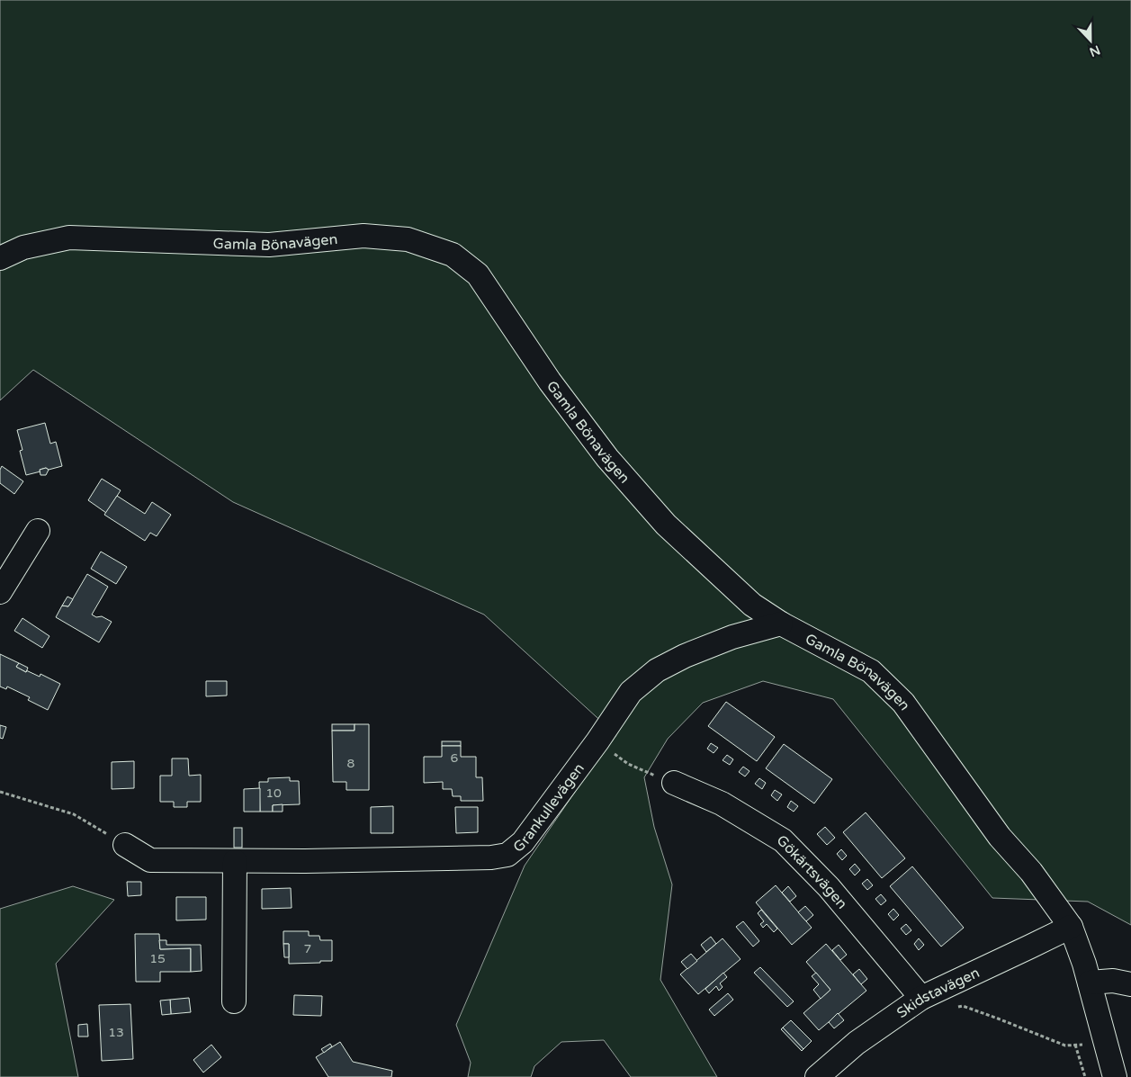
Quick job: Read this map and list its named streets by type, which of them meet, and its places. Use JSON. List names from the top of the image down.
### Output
{
  "streets": {
    "street": [
      "Gamla Bönavägen",
      "Grankullevägen",
      "Gökärtsvägen",
      "Skidstavägen"
    ]
  },
  "crossings": [
    ["Gamla Bönavägen", "Grankullevägen"],
    ["Gamla Bönavägen", "Skidstavägen"],
    ["Gökärtsvägen", "Skidstavägen"]
  ],
  "house_numbers": [
    "6",
    "8",
    "10",
    "7",
    "15",
    "13"
  ],
  "north": "bottom"
}
